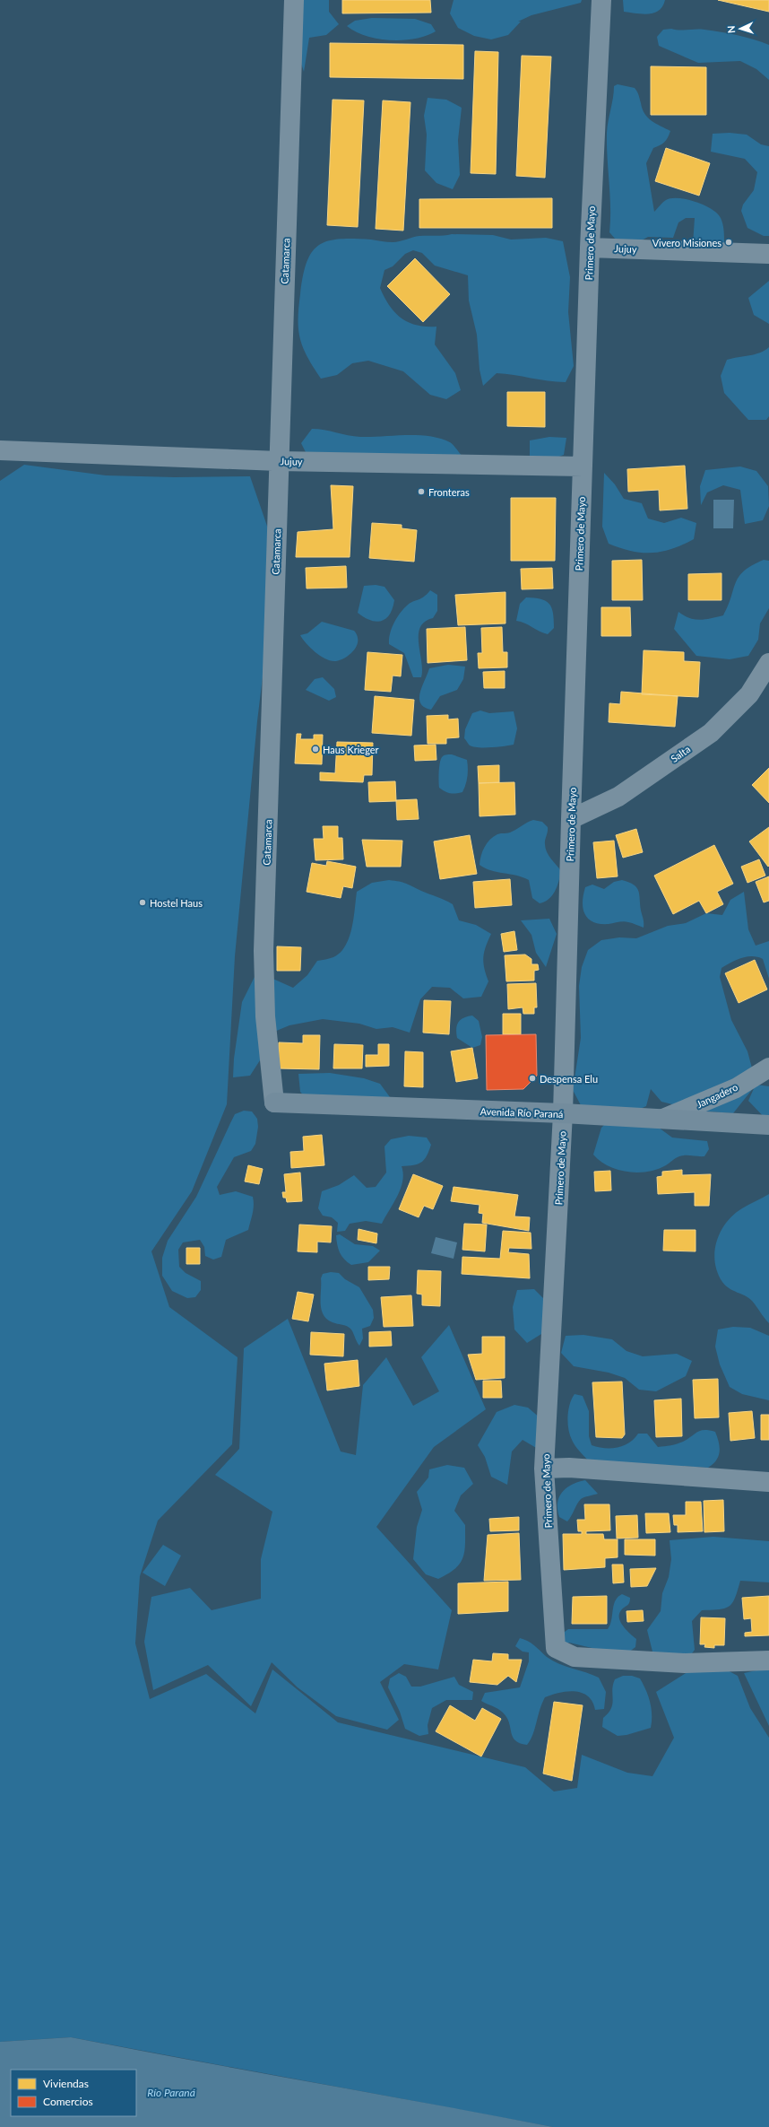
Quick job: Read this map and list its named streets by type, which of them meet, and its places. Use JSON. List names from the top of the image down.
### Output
{
  "streets": {
    "main road": ["Avenida Río Paraná"],
    "street": [
      "Primero de Mayo",
      "Jujuy",
      "Catamarca",
      "Salta",
      "Jangadero"
    ]
  },
  "crossings": [
    ["Primero de Mayo", "Jujuy"],
    ["Primero de Mayo", "Salta"],
    ["Primero de Mayo", "Avenida Río Paraná"],
    ["Jujuy", "Catamarca"],
    ["Catamarca", "Avenida Río Paraná"],
    ["Jangadero", "Avenida Río Paraná"]
  ],
  "water": ["Río Paraná"],
  "places": [
    "Vivero Misiones",
    "Fronteras",
    "Haus Krieger",
    "Hostel Haus",
    "Despensa Elu"
  ],
  "legend": ["Viviendas", "Comercios"],
  "north": "left"
}
